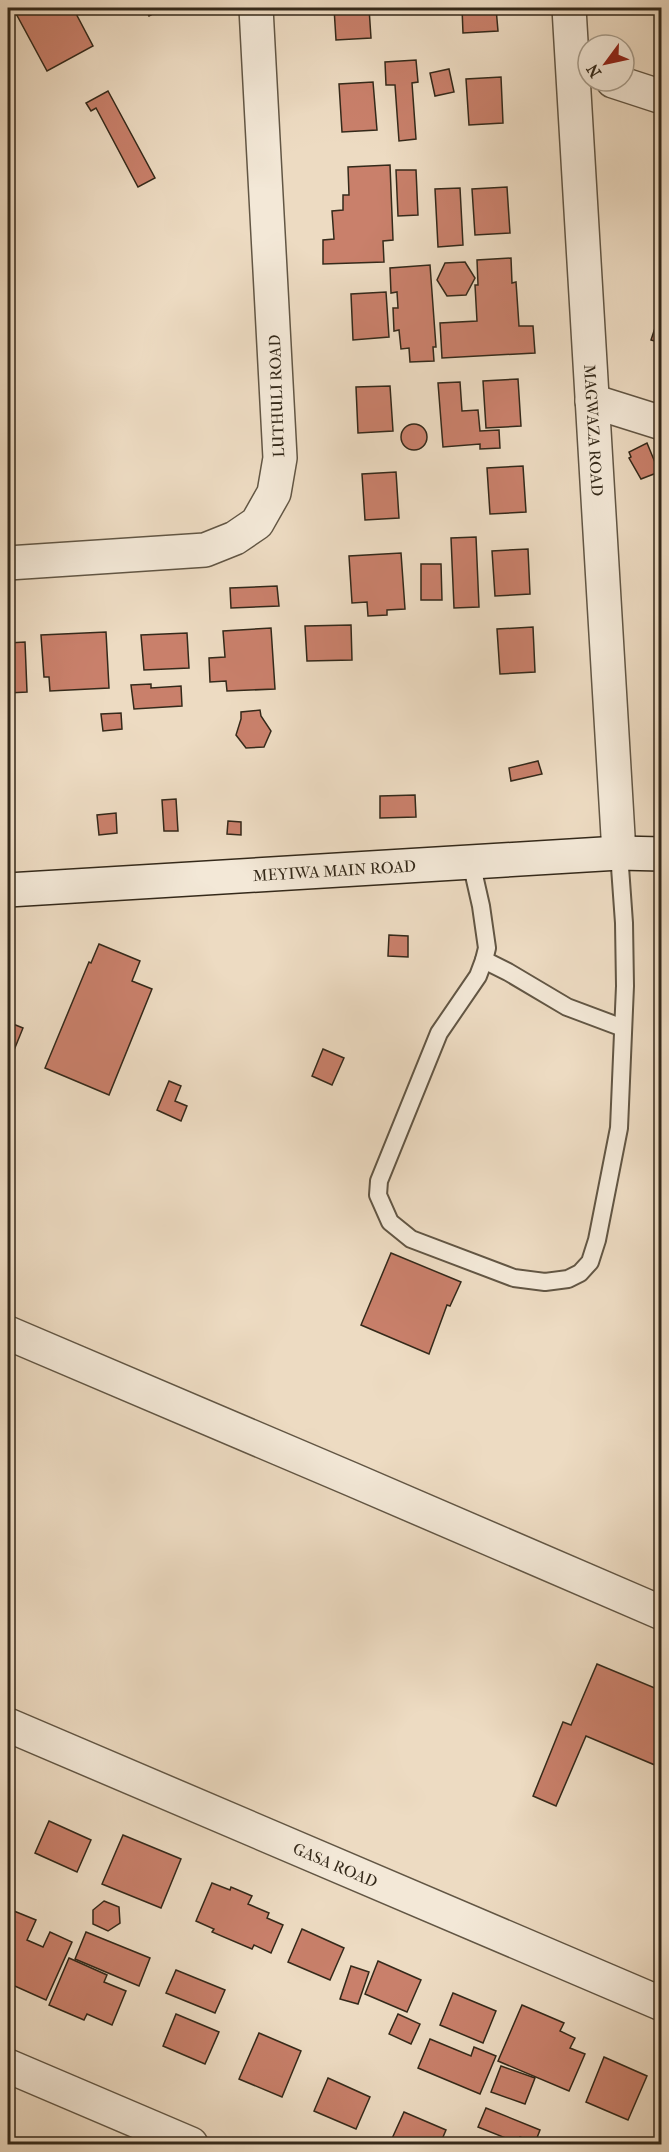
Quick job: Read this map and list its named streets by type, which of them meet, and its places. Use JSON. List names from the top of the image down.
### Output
{
  "streets": {
    "street": [
      "LUTHULI ROAD",
      "MAGWAZA ROAD",
      "MEYIWA MAIN ROAD",
      "GASA ROAD"
    ]
  },
  "crossings": [
    ["MAGWAZA ROAD", "MEYIWA MAIN ROAD"]
  ],
  "north": "bottom left"
}
